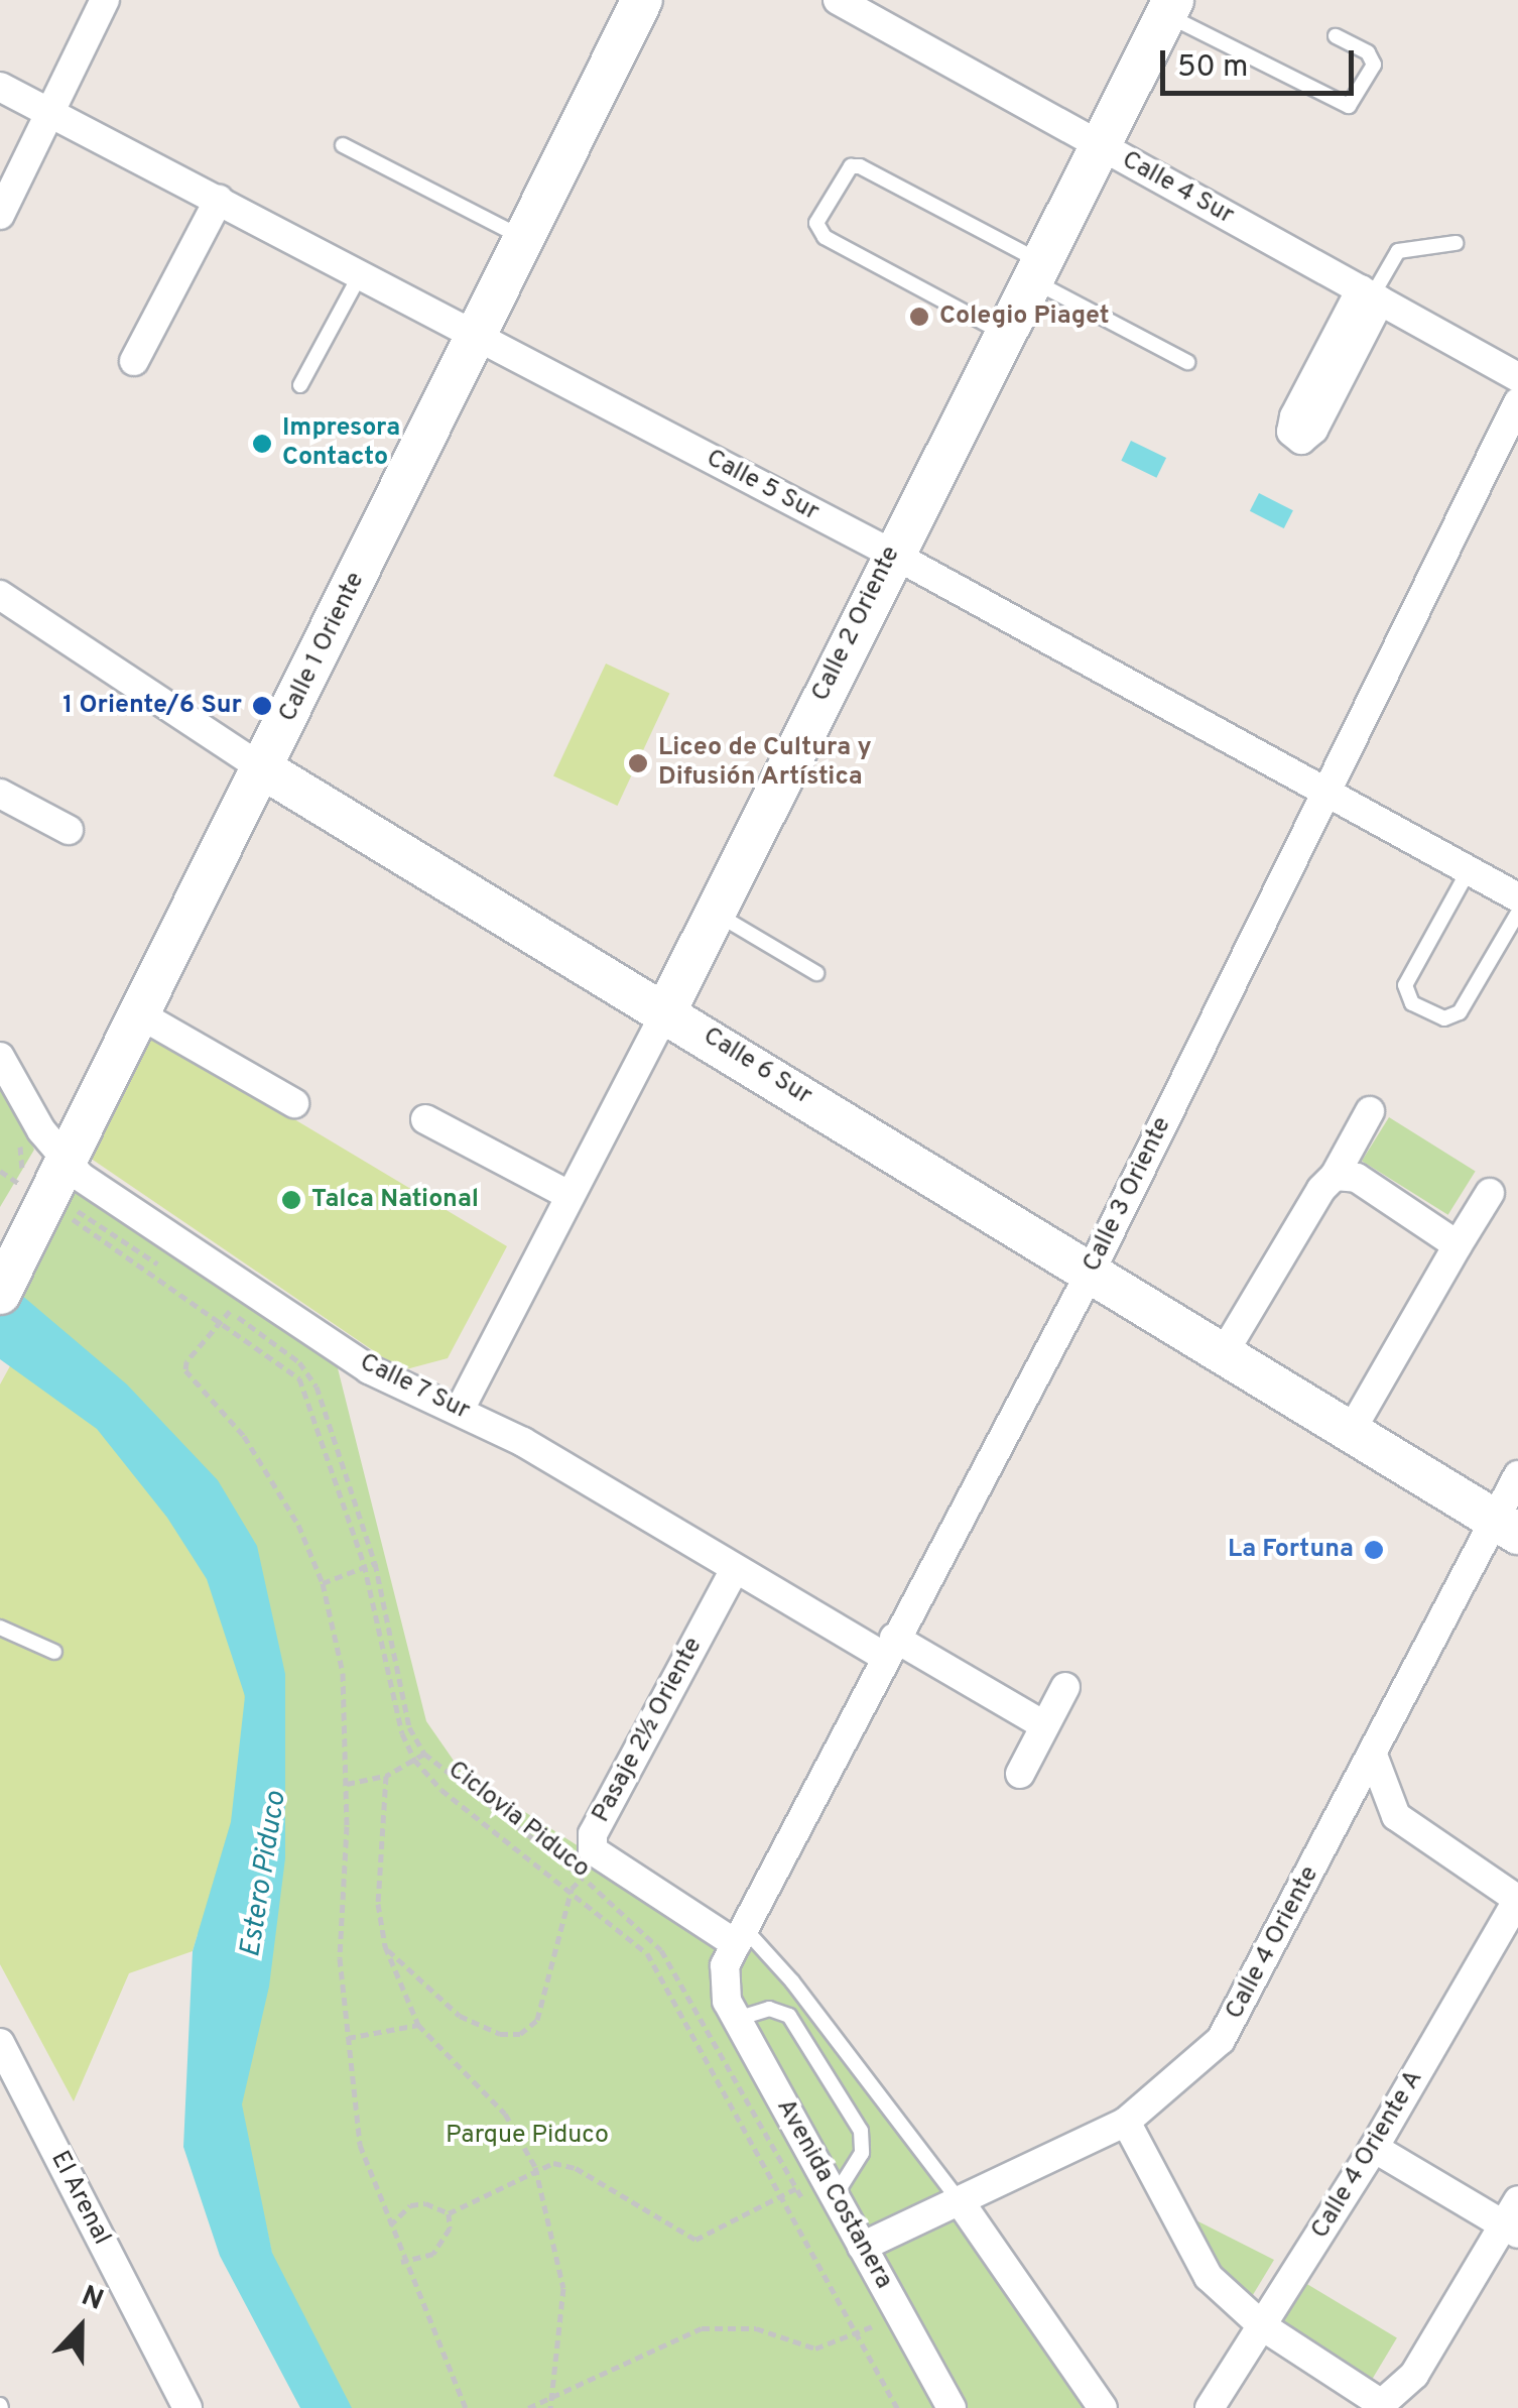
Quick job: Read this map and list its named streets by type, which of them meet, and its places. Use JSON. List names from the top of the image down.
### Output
{
  "streets": {
    "street": [
      "Calle 4 Sur",
      "Calle 5 Sur",
      "Calle 2 Oriente",
      "Calle 1 Oriente",
      "Calle 6 Sur",
      "Calle 3 Oriente",
      "Calle 7 Sur",
      "Pasaje 2½ Oriente",
      "Calle 4 Oriente",
      "Calle 4 Oriente A",
      "Avenida Costanera",
      "El Arenal"
    ],
    "path": ["Ciclovia Piduco"]
  },
  "crossings": [
    ["Calle 4 Sur", "Calle 2 Oriente"],
    ["Calle 5 Sur", "Calle 2 Oriente"],
    ["Calle 5 Sur", "Calle 1 Oriente"],
    ["Calle 5 Sur", "Calle 3 Oriente"],
    ["Calle 2 Oriente", "Calle 6 Sur"],
    ["Calle 2 Oriente", "Calle 7 Sur"],
    ["Calle 1 Oriente", "Calle 6 Sur"],
    ["Calle 1 Oriente", "Calle 7 Sur"],
    ["Calle 1 Oriente", "Ciclovia Piduco"],
    ["Calle 6 Sur", "Calle 3 Oriente"],
    ["Calle 6 Sur", "Calle 4 Oriente"],
    ["Calle 3 Oriente", "Calle 7 Sur"],
    ["Calle 3 Oriente", "Pasaje 2½ Oriente"],
    ["Calle 3 Oriente", "Avenida Costanera"],
    ["Calle 7 Sur", "Pasaje 2½ Oriente"],
    ["Calle 7 Sur", "Ciclovia Piduco"],
    ["Calle 4 Oriente", "Avenida Costanera"]
  ],
  "water": ["Estero Piduco"],
  "parks": ["Parque Piduco"],
  "places": [
    "Colegio Piaget",
    "Impresora Contacto",
    "1 Oriente/6 Sur",
    "Liceo de Cultura y Difusión Artística",
    "Talca National",
    "La Fortuna"
  ],
  "scale_bar": "50 m",
  "north": "top"
}
